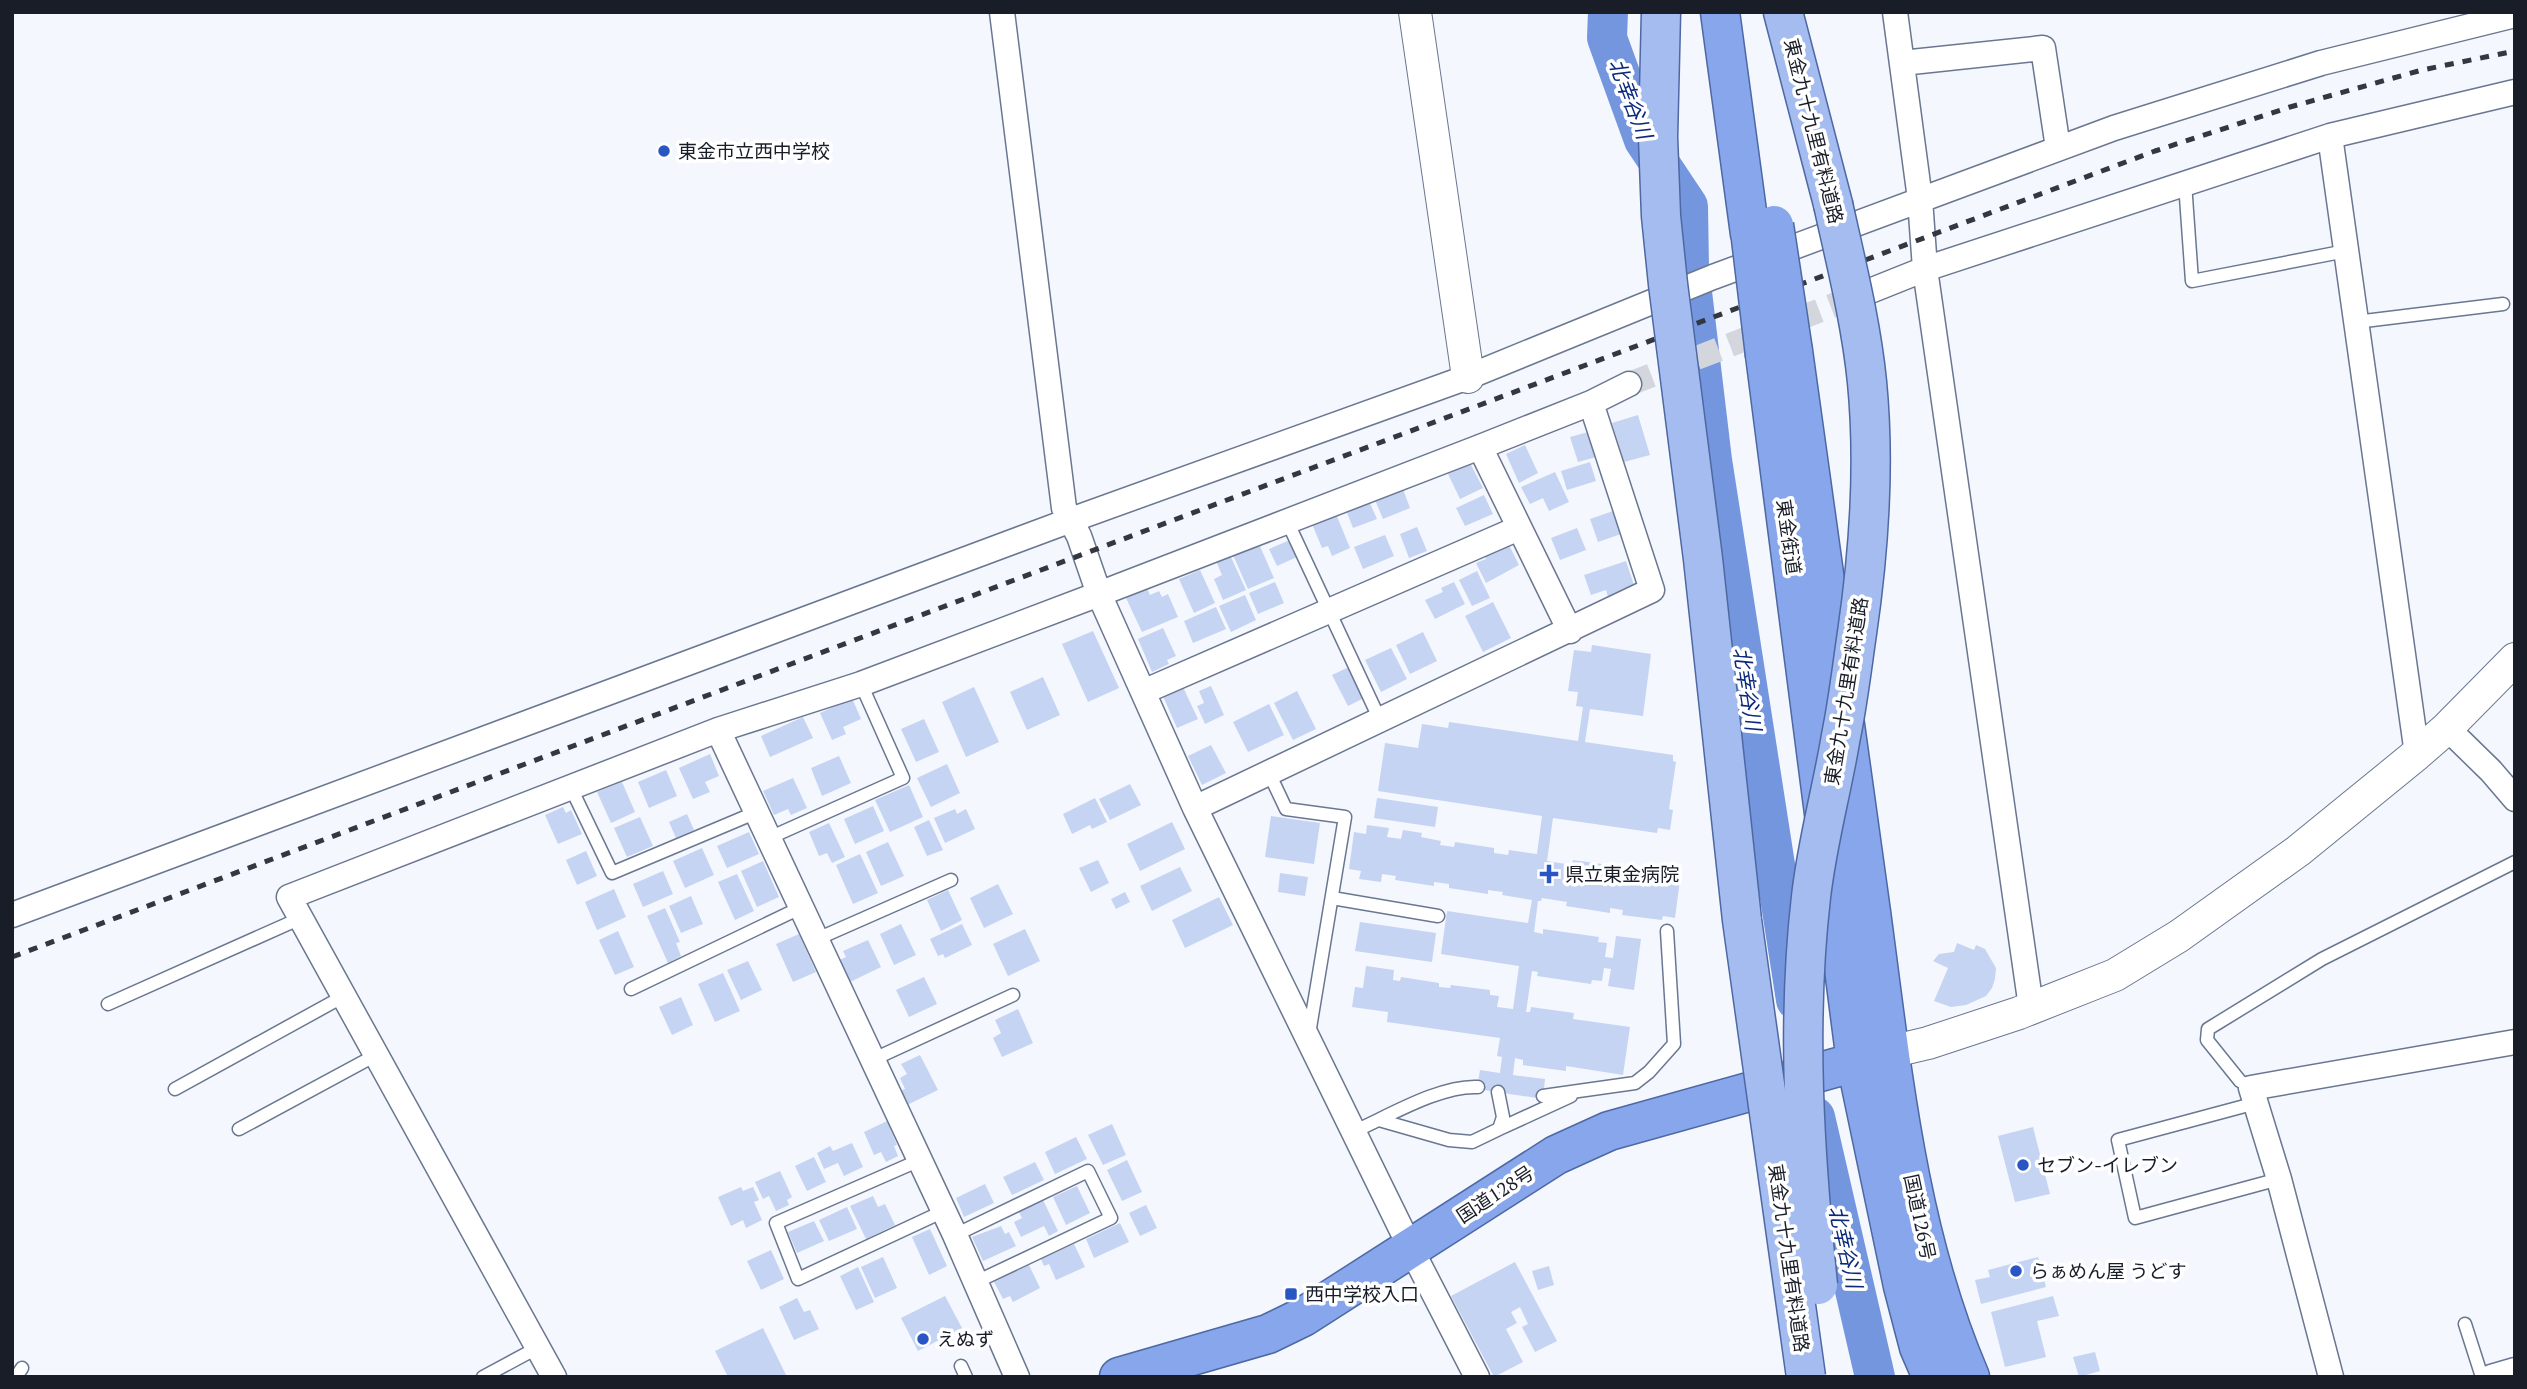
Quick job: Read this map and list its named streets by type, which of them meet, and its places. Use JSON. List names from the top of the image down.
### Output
{
  "streets": {
    "highway": ["東金街道", "国道128号", "国道126号"],
    "main road": ["東金九十九里有料道路"]
  },
  "crossings": [
    ["東金街道", "国道128号"],
    ["東金街道", "国道126号"],
    ["国道128号", "国道126号"]
  ],
  "water": ["北幸谷川"],
  "places": {
    "other": [
      "東金市立西中学校",
      "セブン-イレブン",
      "らぁめん屋 うどす",
      "えぬず"
    ],
    "health": ["県立東金病院"],
    "transit": ["西中学校入口"]
  }
}
